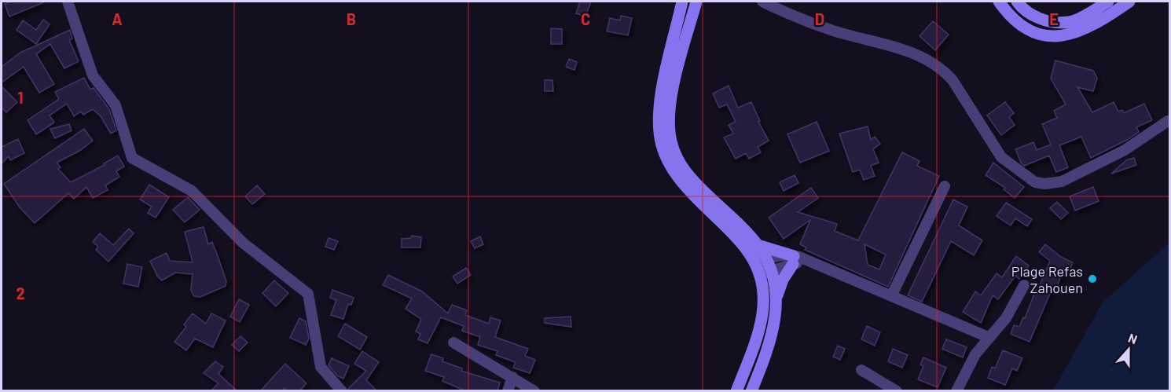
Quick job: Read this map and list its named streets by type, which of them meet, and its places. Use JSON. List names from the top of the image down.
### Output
{
  "places": ["Plage Refas Zahouen"],
  "north": "top",
  "grid": {
    "columns": [
      "A",
      "B",
      "C",
      "D",
      "E"
    ],
    "rows": ["1", "2"]
  }
}
